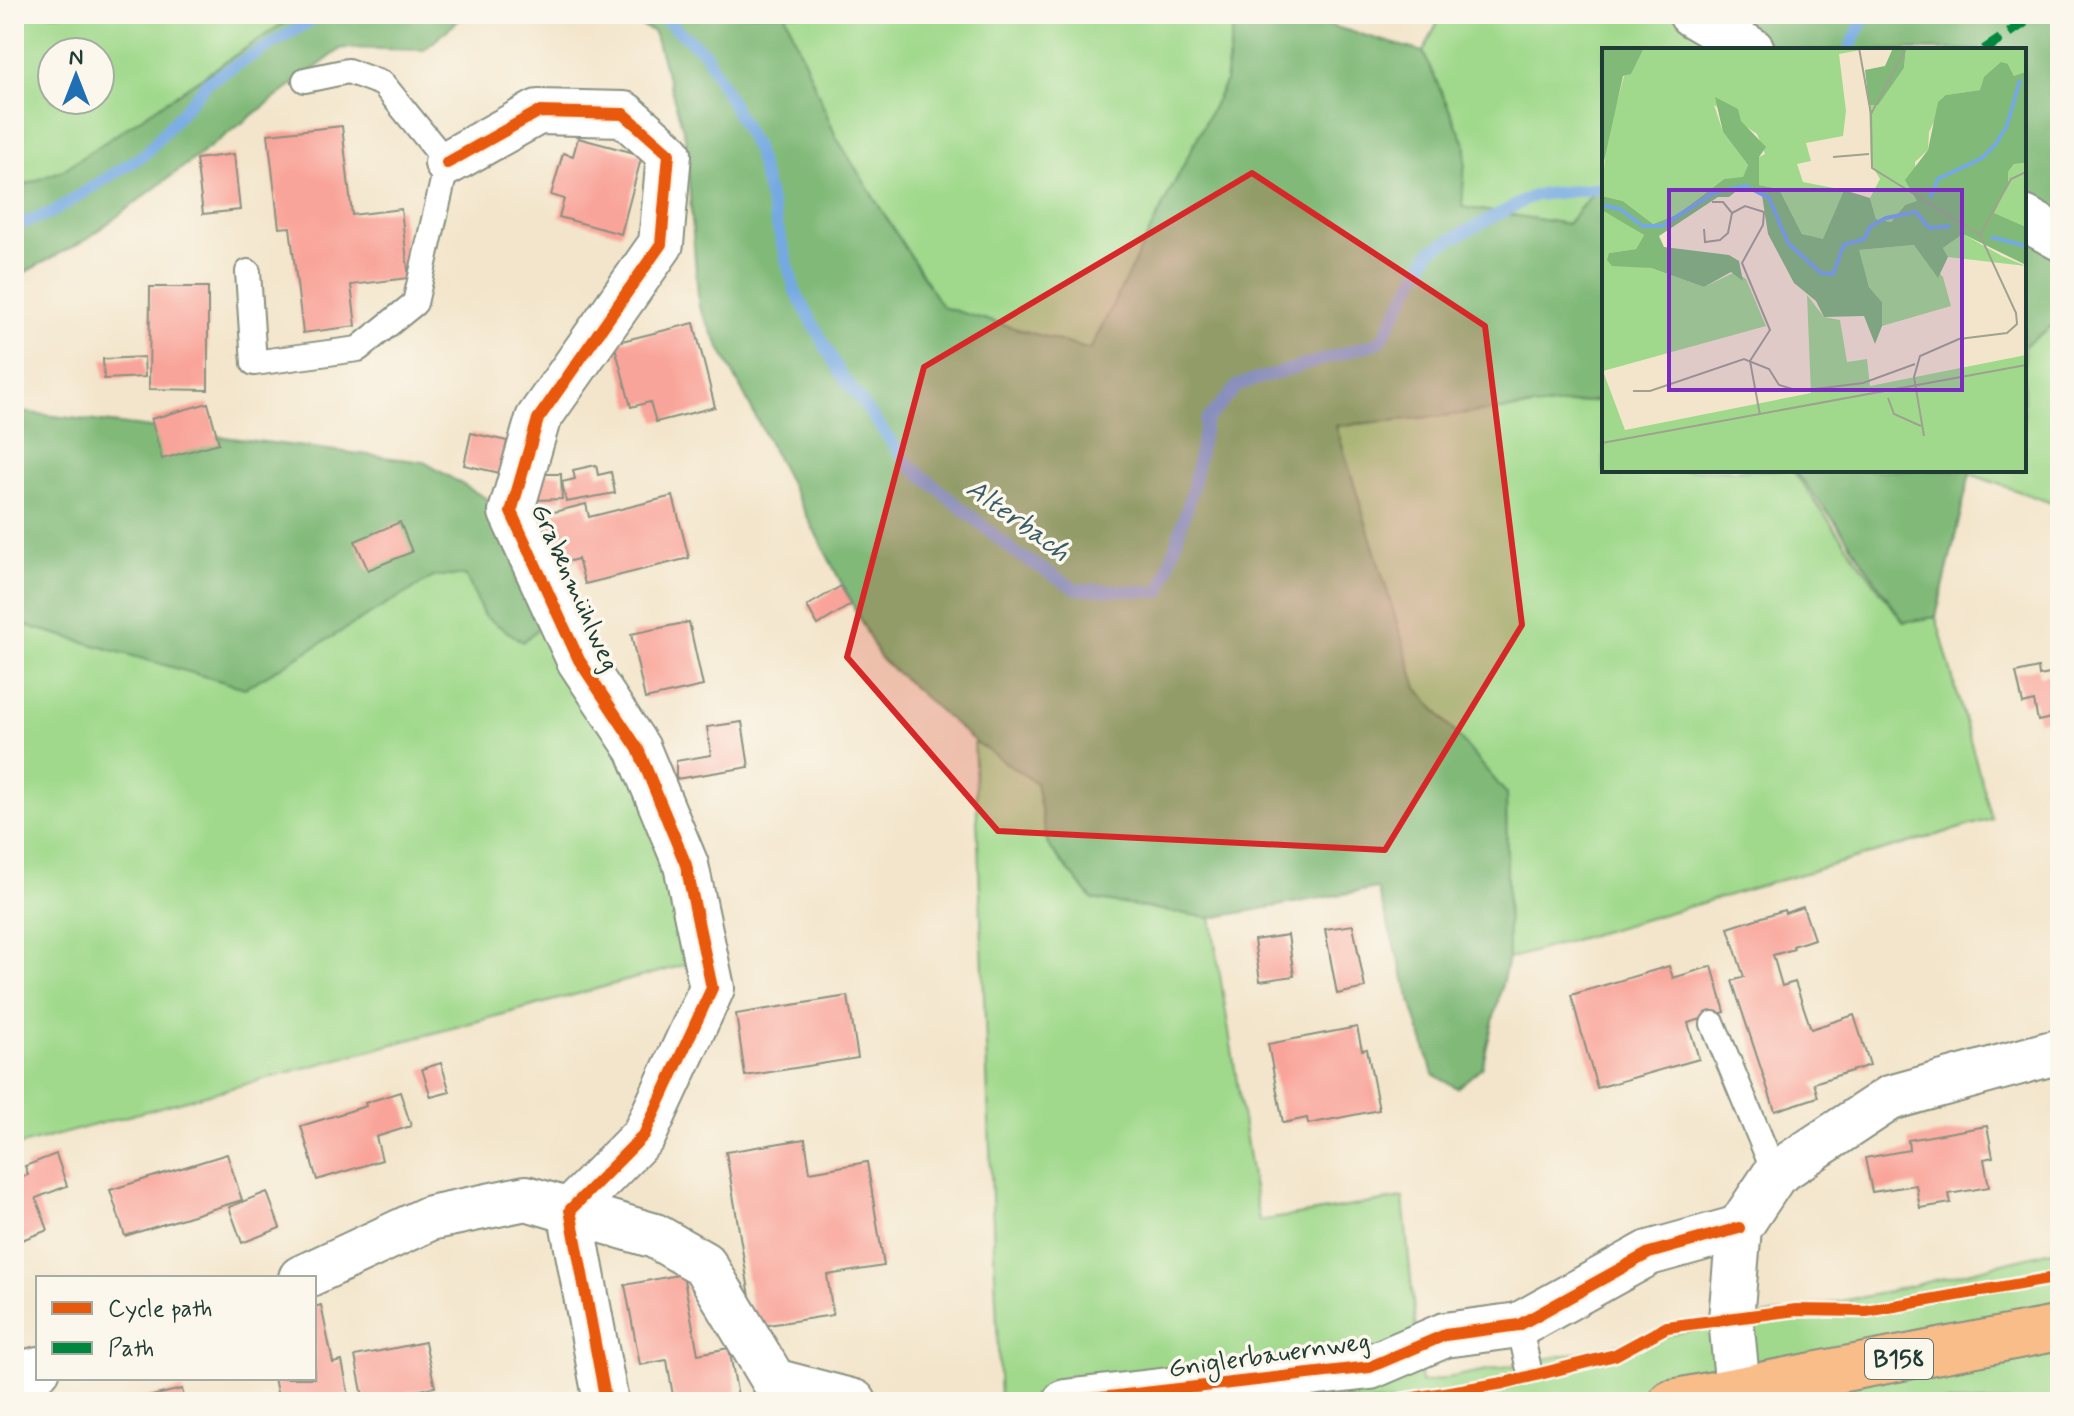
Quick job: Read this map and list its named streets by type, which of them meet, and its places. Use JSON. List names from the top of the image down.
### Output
{
  "streets": {
    "main road": ["B158"],
    "street": ["Grabenmühlweg", "Gniglerbauernweg"]
  },
  "water": ["Alterbach"],
  "legend": ["Cycle path", "Path"],
  "north": "top"
}
